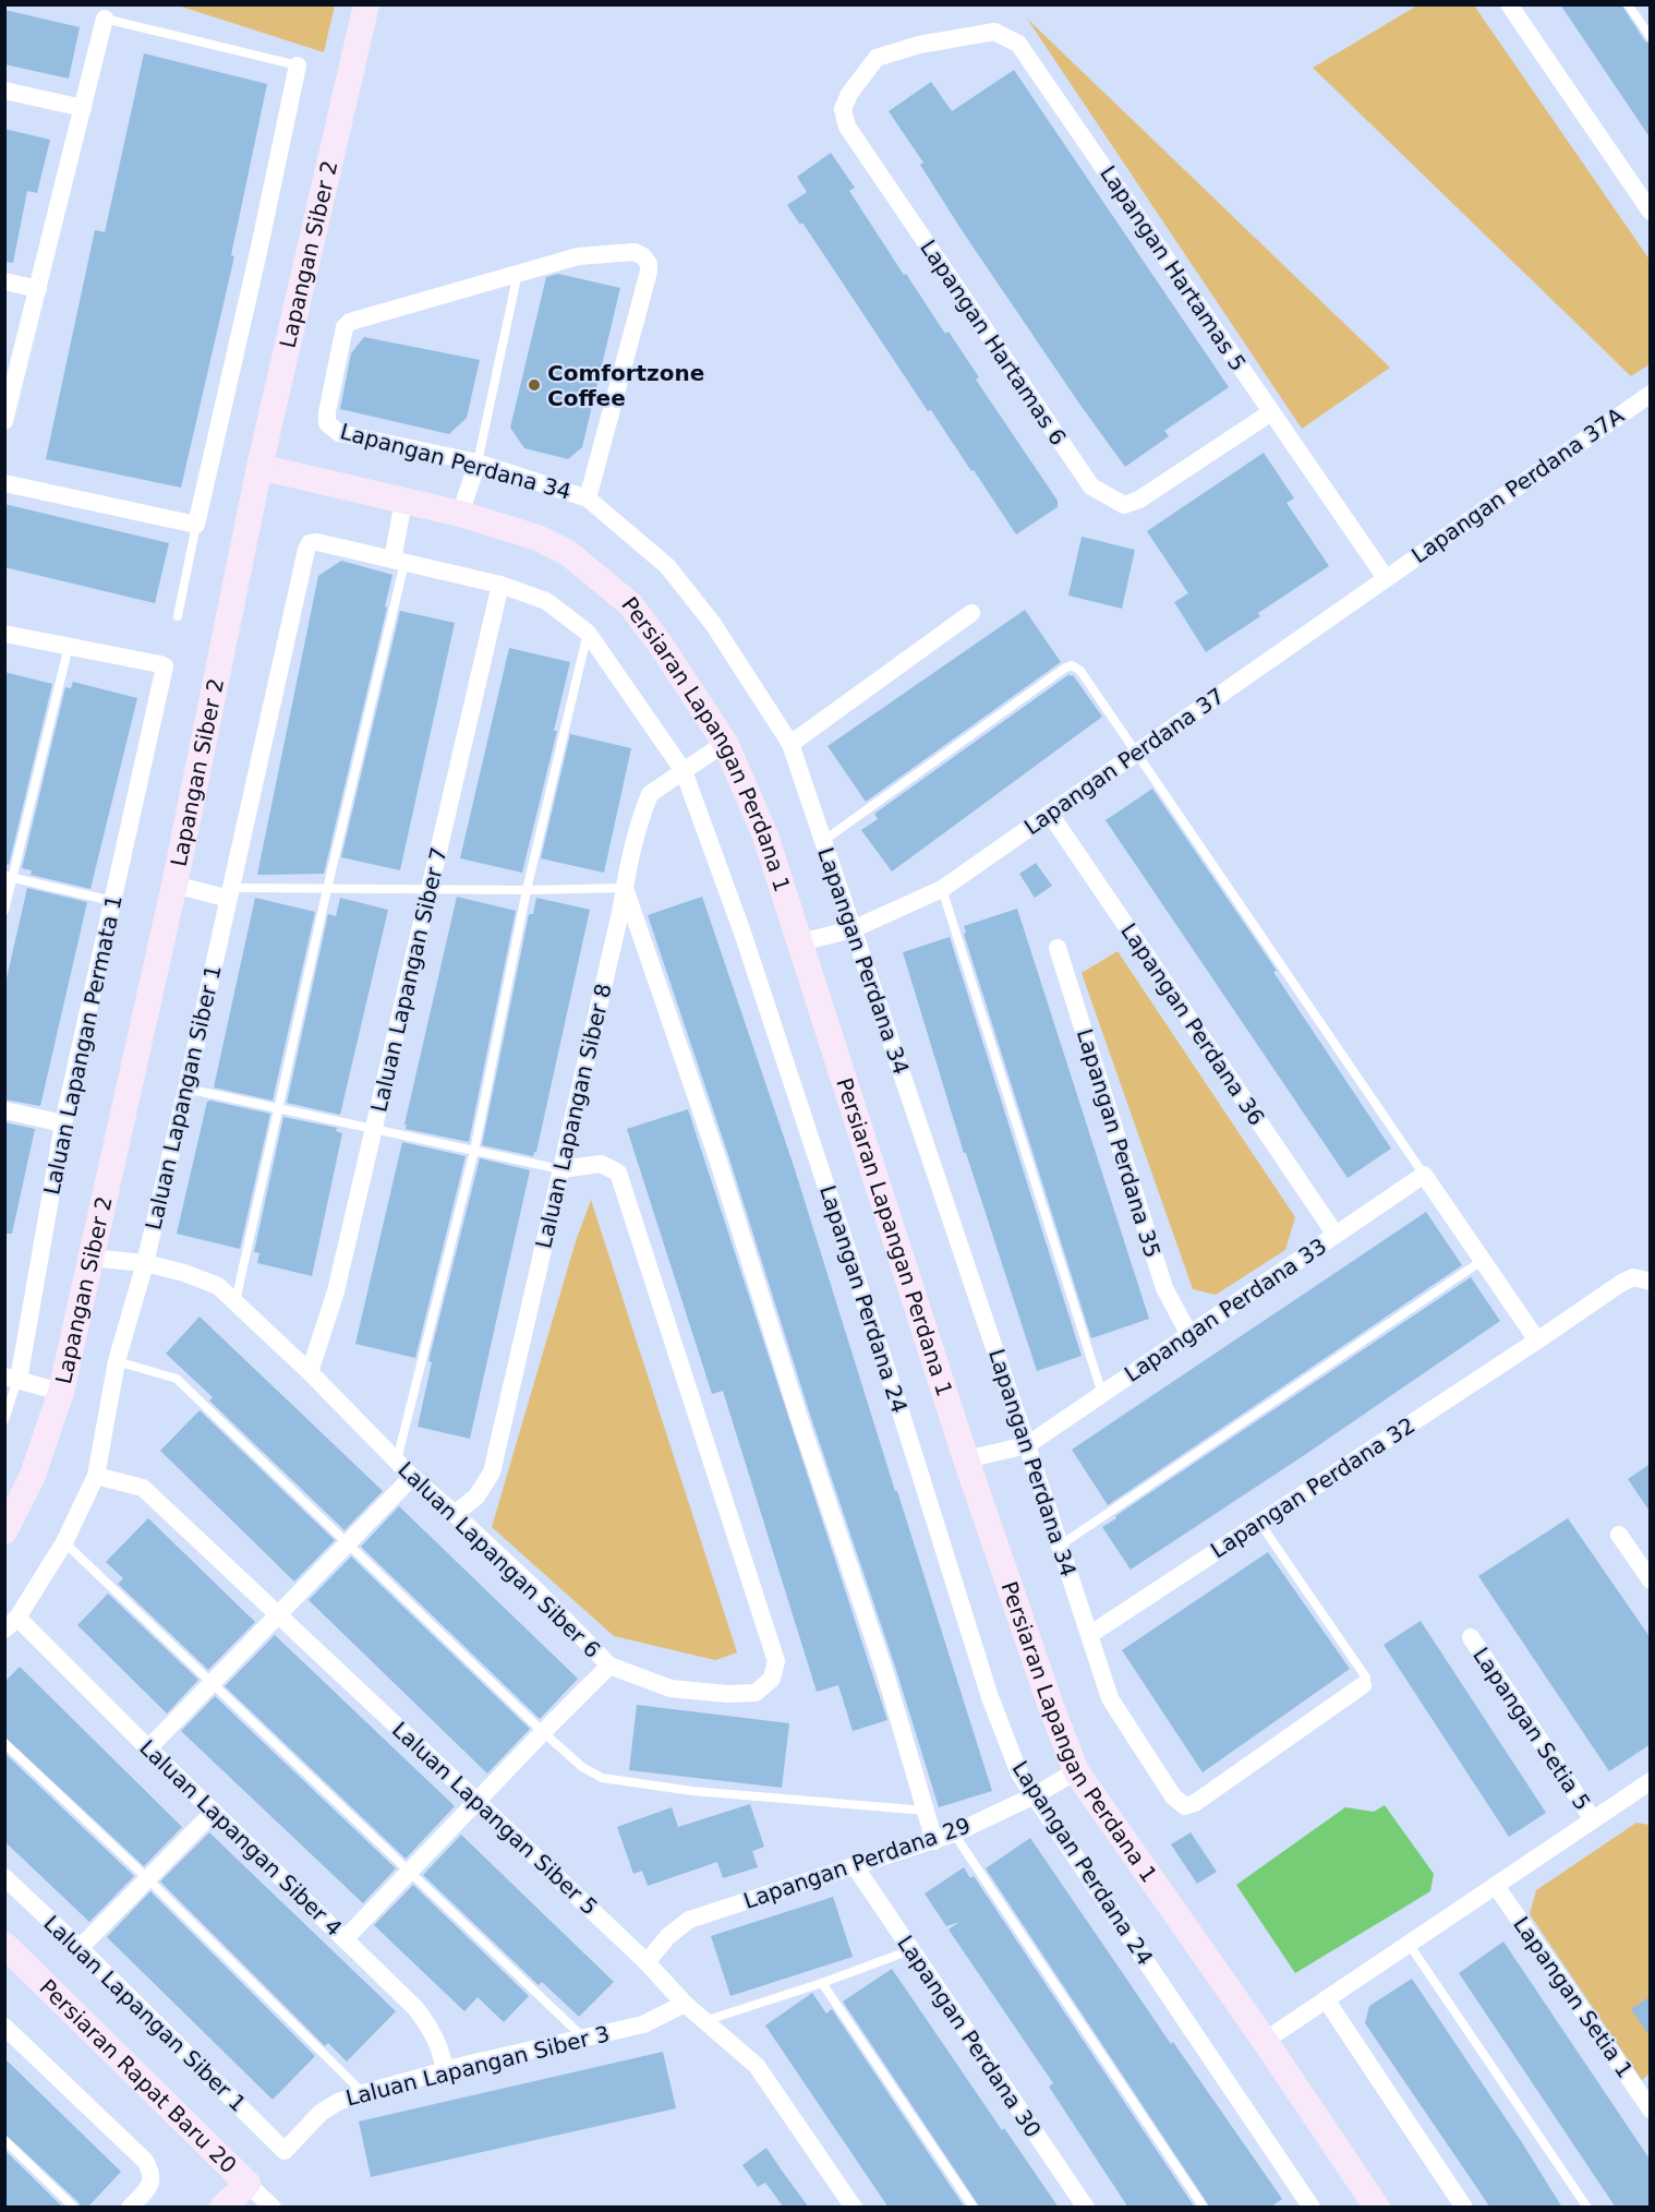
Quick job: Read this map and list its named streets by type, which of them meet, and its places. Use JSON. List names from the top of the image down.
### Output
{
  "streets": {
    "street": [
      "Lapangan Siber 2",
      "Lapangan Hartamas 5",
      "Lapangan Hartamas 6",
      "Lapangan Perdana 34",
      "Lapangan Perdana 37A",
      "Persiaran Lapangan Perdana 1",
      "Lapangan Perdana 37",
      "Laluan Lapangan Siber 7",
      "Lapangan Perdana 36",
      "Laluan Lapangan Permata 1",
      "Laluan Lapangan Siber 1",
      "Laluan Lapangan Siber 8",
      "Lapangan Perdana 35",
      "Lapangan Perdana 24",
      "Lapangan Perdana 33",
      "Lapangan Perdana 32",
      "Laluan Lapangan Siber 6",
      "Lapangan Setia 5",
      "Laluan Lapangan Siber 5",
      "Laluan Lapangan Siber 4",
      "Lapangan Perdana 29",
      "Lapangan Setia 1",
      "Lapangan Perdana 30",
      "Laluan Lapangan Siber 3",
      "Persiaran Rapat Baru 20"
    ]
  },
  "crossings": [
    ["Lapangan Siber 2", "Persiaran Lapangan Perdana 1"],
    ["Lapangan Siber 2", "Laluan Lapangan Siber 6"],
    ["Lapangan Hartamas 5", "Lapangan Hartamas 6"],
    ["Lapangan Hartamas 5", "Lapangan Perdana 37A"],
    ["Lapangan Hartamas 5", "Lapangan Perdana 37"],
    ["Lapangan Perdana 34", "Lapangan Perdana 37"],
    ["Lapangan Perdana 34", "Lapangan Perdana 33"],
    ["Lapangan Perdana 34", "Lapangan Perdana 32"],
    ["Lapangan Perdana 37A", "Lapangan Perdana 37"],
    ["Persiaran Lapangan Perdana 1", "Lapangan Perdana 37"],
    ["Persiaran Lapangan Perdana 1", "Laluan Lapangan Siber 8"],
    ["Persiaran Lapangan Perdana 1", "Lapangan Perdana 29"],
    ["Lapangan Perdana 37", "Lapangan Perdana 36"],
    ["Laluan Lapangan Siber 7", "Lapangan Perdana 24"],
    ["Laluan Lapangan Siber 7", "Laluan Lapangan Siber 6"],
    ["Lapangan Perdana 36", "Lapangan Perdana 33"],
    ["Laluan Lapangan Siber 1", "Lapangan Perdana 24"],
    ["Laluan Lapangan Siber 1", "Laluan Lapangan Siber 6"],
    ["Laluan Lapangan Siber 1", "Laluan Lapangan Siber 5"],
    ["Laluan Lapangan Siber 1", "Laluan Lapangan Siber 4"],
    ["Laluan Lapangan Siber 1", "Laluan Lapangan Siber 3"],
    ["Laluan Lapangan Siber 8", "Lapangan Perdana 24"],
    ["Laluan Lapangan Siber 8", "Laluan Lapangan Siber 6"],
    ["Lapangan Perdana 35", "Lapangan Perdana 33"],
    ["Lapangan Perdana 24", "Lapangan Perdana 29"],
    ["Laluan Lapangan Siber 5", "Lapangan Perdana 29"],
    ["Laluan Lapangan Siber 5", "Laluan Lapangan Siber 3"],
    ["Laluan Lapangan Siber 4", "Laluan Lapangan Siber 3"],
    ["Lapangan Perdana 29", "Lapangan Perdana 30"]
  ],
  "places": ["Comfortzone Coffee"]
}
